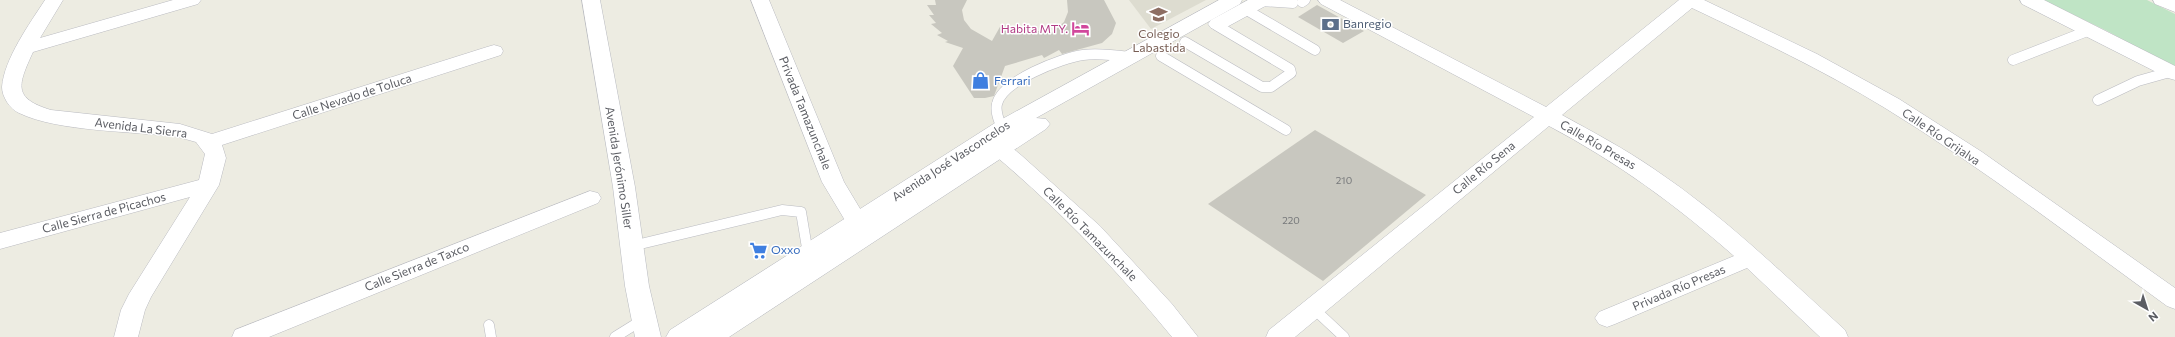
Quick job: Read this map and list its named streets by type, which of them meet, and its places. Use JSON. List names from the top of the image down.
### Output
{
  "streets": {
    "main road": ["Avenida José Vasconcelos", "Avenida Jerónimo Siller"],
    "street": [
      "Calle Nevado de Toluca",
      "Privada Tamazunchale",
      "Avenida La Sierra",
      "Calle Río Grijalva",
      "Calle Río Presas",
      "Calle Río Sena",
      "Calle Sierra de Picachos",
      "Calle Río Tamazunchale",
      "Calle Sierra de Taxco",
      "Privada Río Presas"
    ]
  },
  "crossings": [
    ["Calle Nevado de Toluca", "Avenida La Sierra"],
    ["Privada Tamazunchale", "Avenida José Vasconcelos"],
    ["Calle Río Grijalva", "Calle Río Sena"],
    ["Calle Río Presas", "Calle Río Sena"],
    ["Calle Río Presas", "Privada Río Presas"],
    ["Avenida José Vasconcelos", "Calle Río Tamazunchale"]
  ],
  "places": {
    "school or university": ["Colegio Labastida"],
    "bank": ["Banregio"],
    "hotel": ["Habita MTY."],
    "shop": ["Ferrari"],
    "supermarket": ["Oxxo"]
  },
  "house_numbers": ["210", "220"],
  "north": "bottom right"
}
